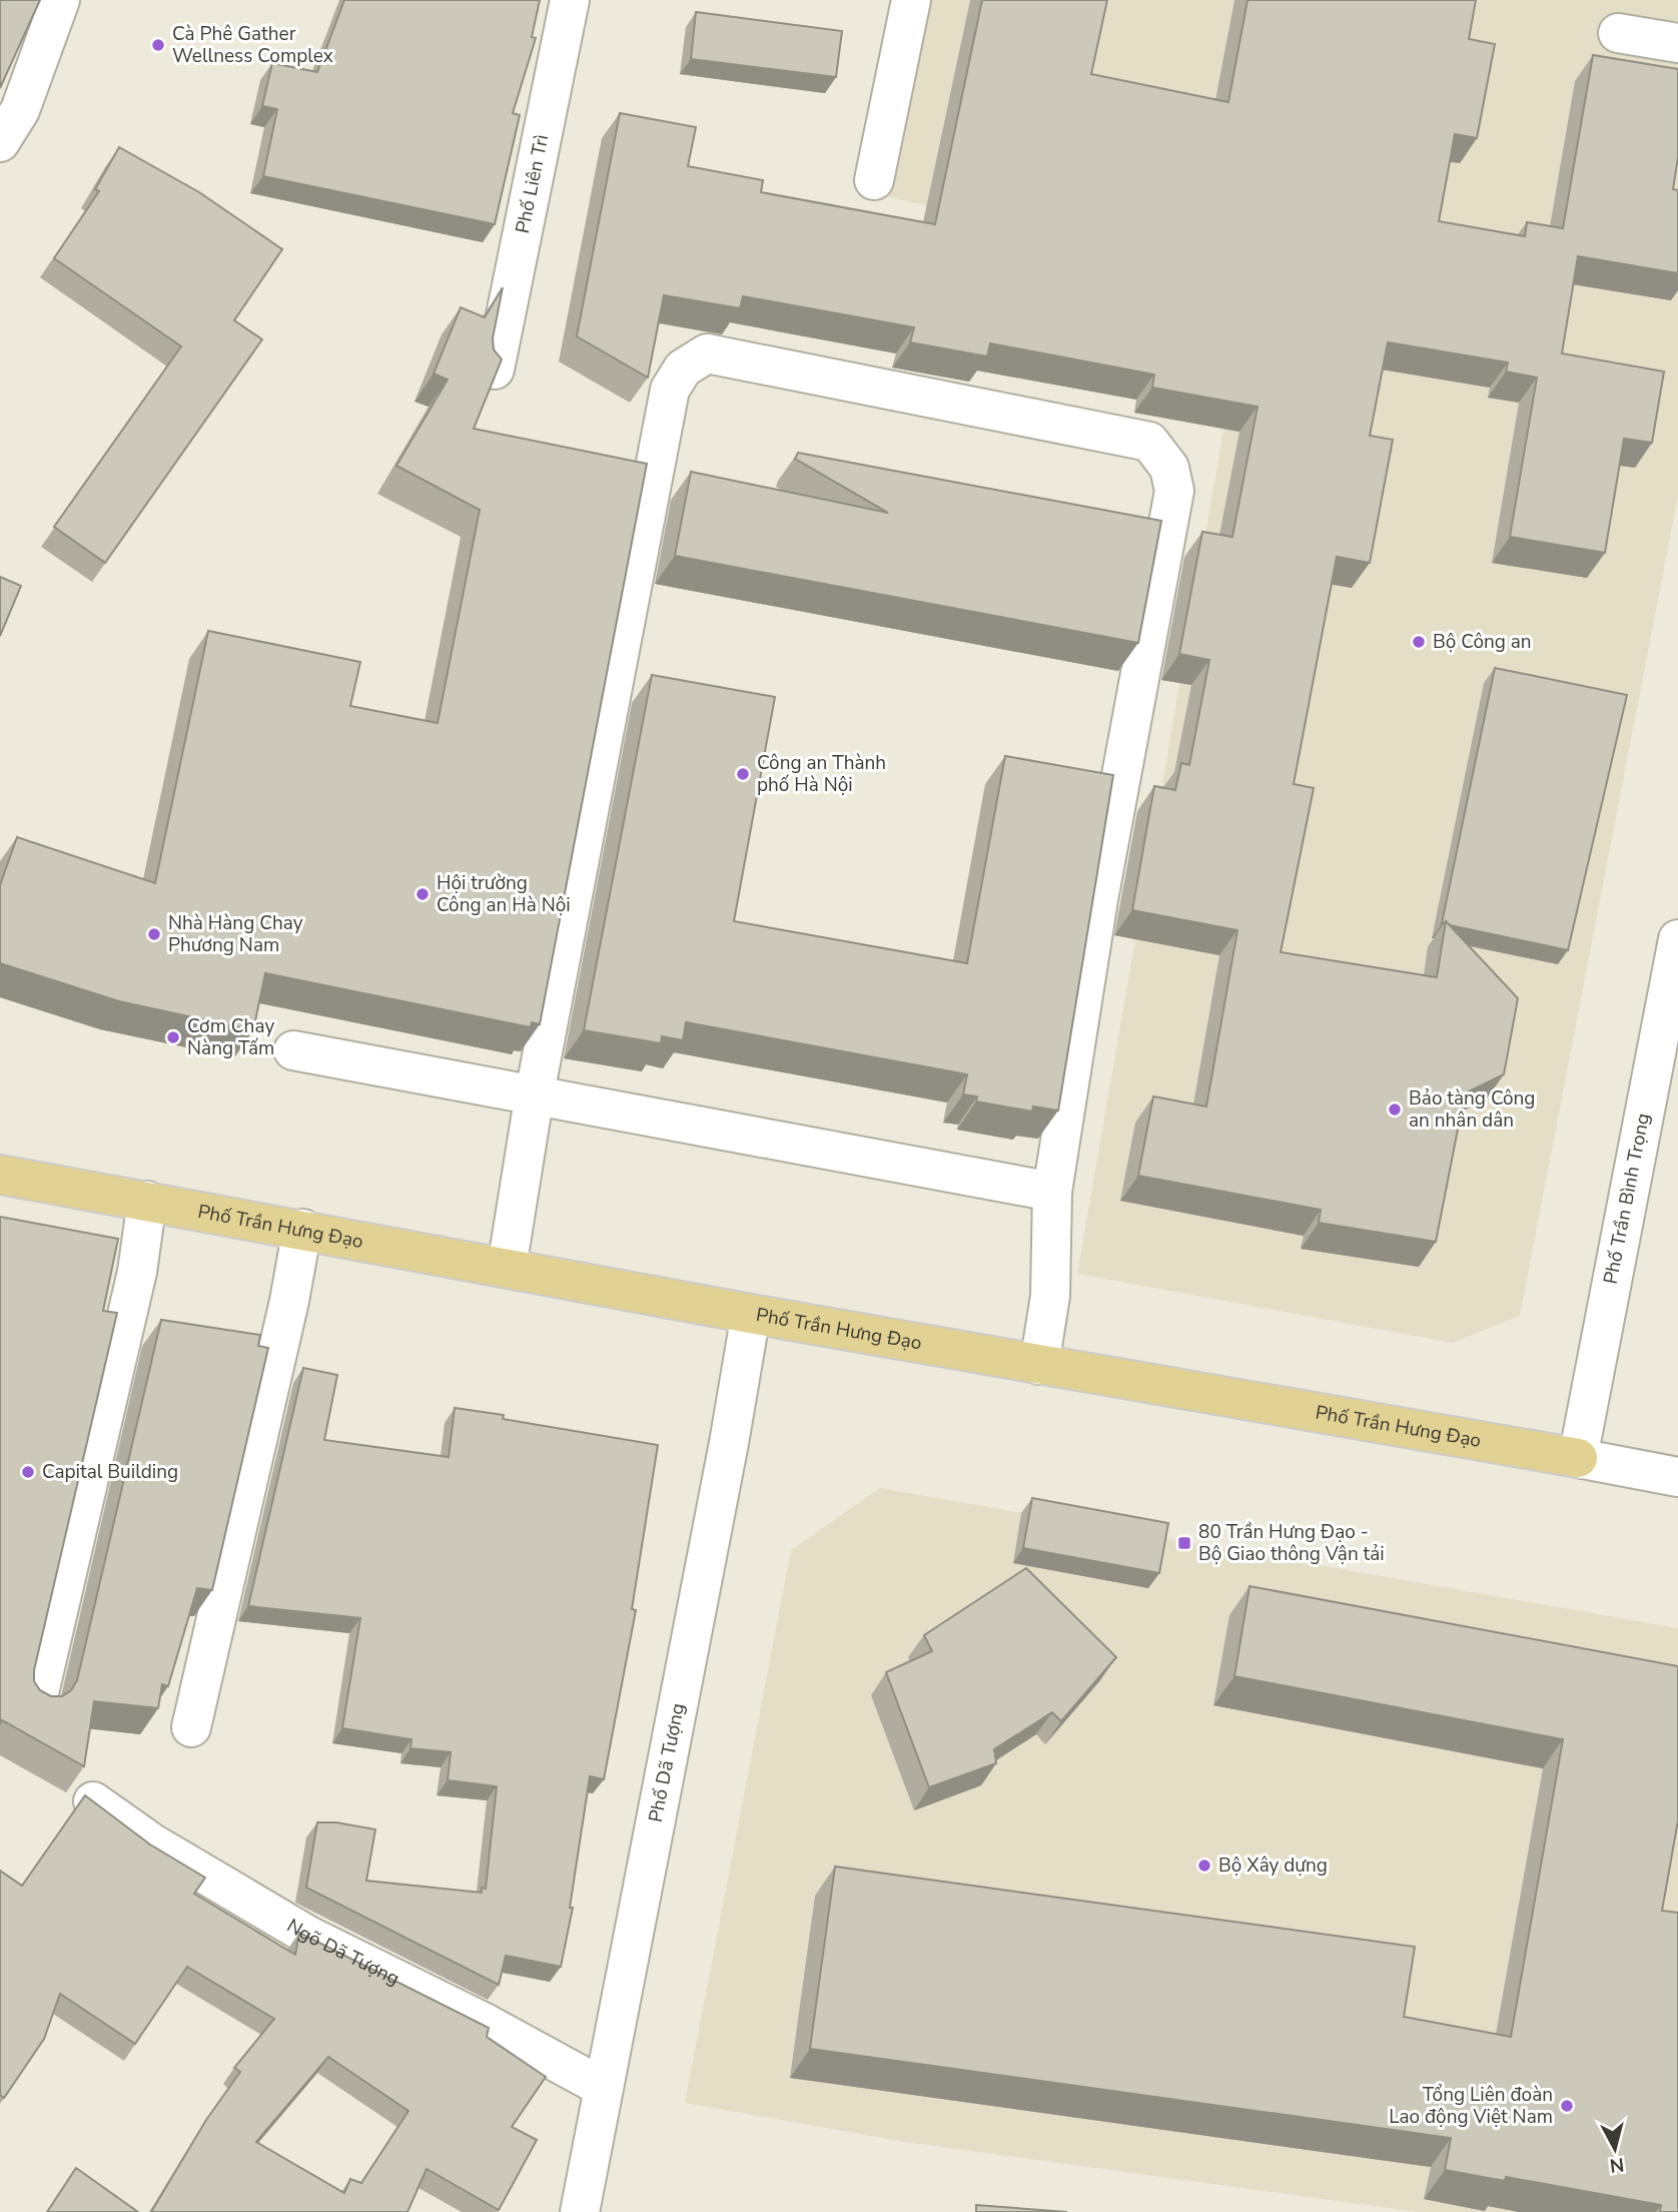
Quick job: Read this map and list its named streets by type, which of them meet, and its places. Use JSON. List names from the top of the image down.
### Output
{
  "streets": {
    "main road": ["Phố Trần Hưng Đạo"],
    "street": [
      "Phố Liên Trì",
      "Phố Trần Bình Trọng",
      "Phố Dã Tượng",
      "Ngõ Dã Tượng"
    ]
  },
  "crossings": [
    ["Phố Trần Bình Trọng", "Phố Trần Hưng Đạo"],
    ["Phố Trần Hưng Đạo", "Phố Dã Tượng"],
    ["Phố Dã Tượng", "Ngõ Dã Tượng"]
  ],
  "places": {
    "other": [
      "Cà Phê Gather Wellness Complex",
      "Bộ Công an",
      "Công an Thành phố Hà Nội",
      "Hội trường Công an Hà Nội",
      "Nhà Hàng Chay Phương Nam",
      "Cơm Chay Nàng Tấm",
      "Bảo tàng Công an nhân dân",
      "Capital Building",
      "Bộ Xây dựng",
      "Tổng Liên đoàn Lao động Việt Nam"
    ],
    "transit": ["80 Trần Hưng Đạo - Bộ Giao thông Vận tải"]
  },
  "north": "bottom"
}
